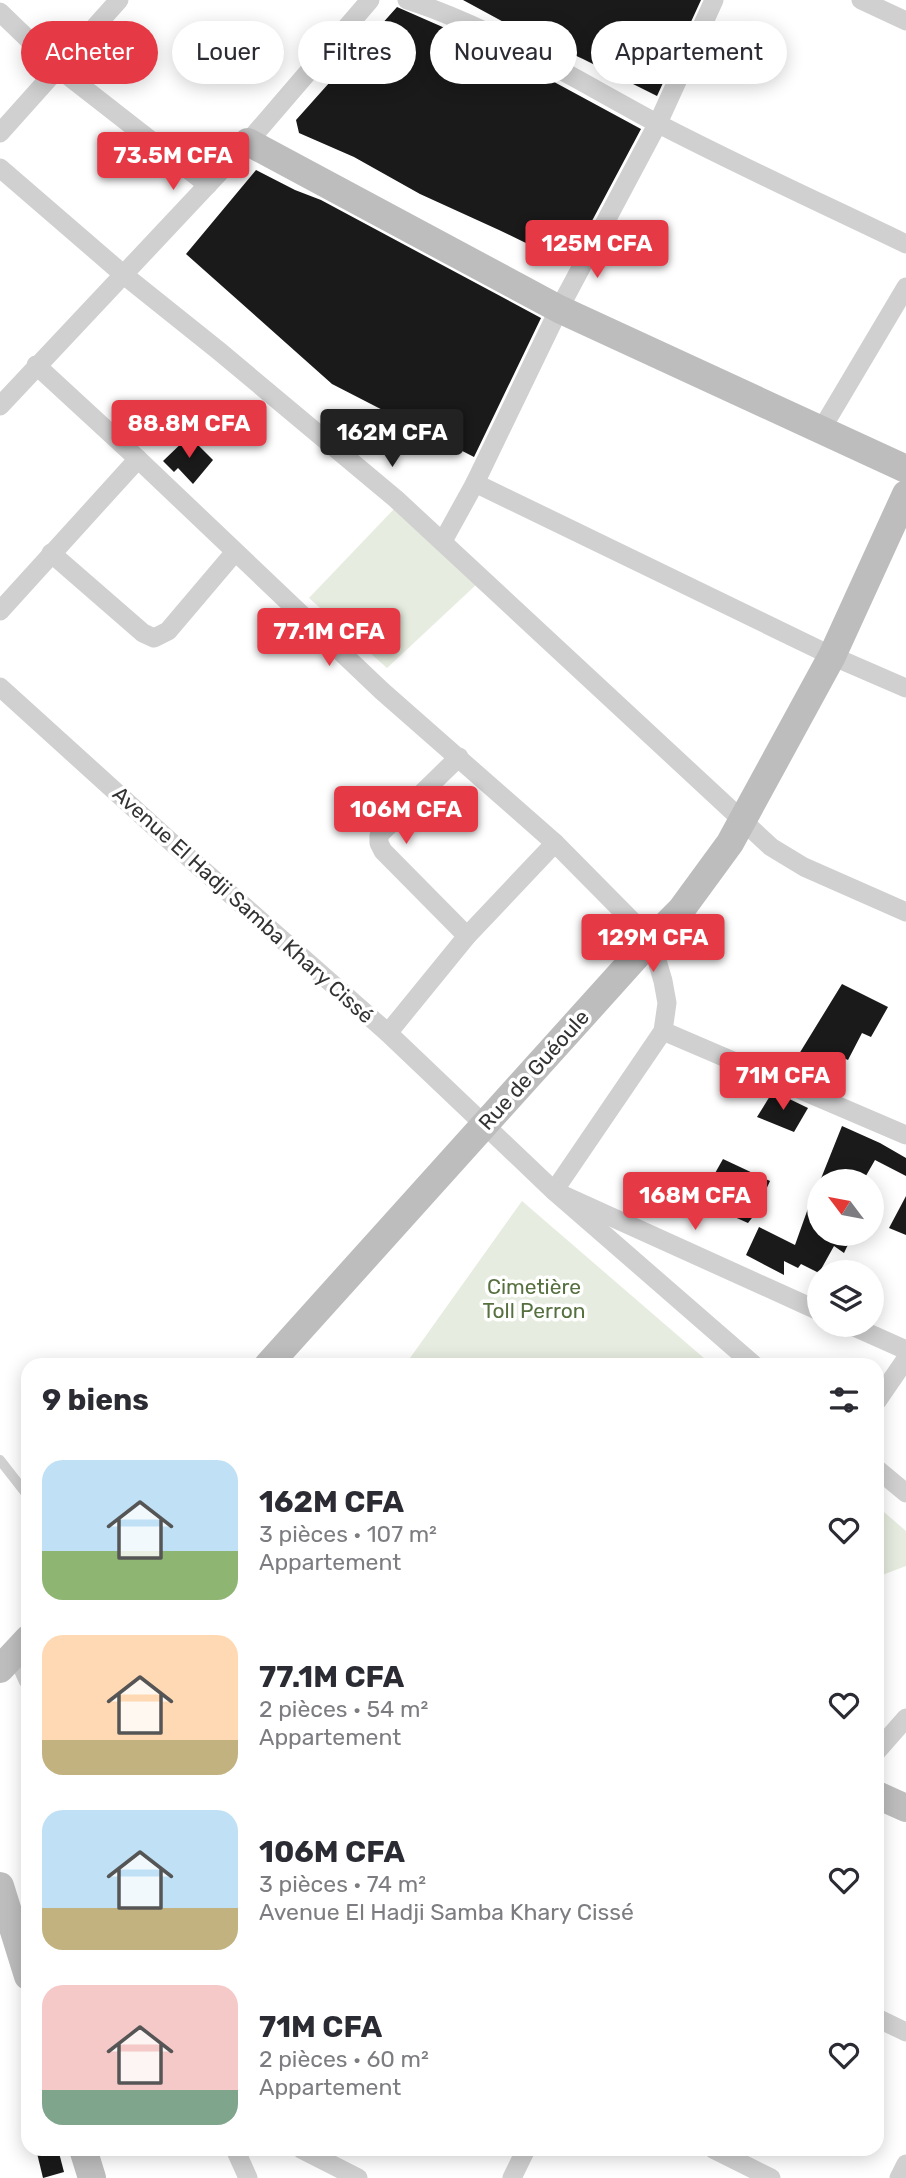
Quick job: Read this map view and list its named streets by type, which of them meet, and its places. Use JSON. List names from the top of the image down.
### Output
{
  "streets": {
    "main road": ["Rue de Guéoule"],
    "street": ["Avenue El Hadji Samba Khary Cissé"]
  },
  "crossings": [
    ["Avenue El Hadji Samba Khary Cissé", "Rue de Guéoule"]
  ],
  "parks": ["Cimetière Toll Perron"],
  "north": "top left",
  "page": {
    "chip": [
      "Acheter",
      "Louer",
      "Filtres",
      "Nouveau",
      "Appartement"
    ],
    "price": [
      "73.5M CFA",
      "125M CFA",
      "88.8M CFA",
      "162M CFA",
      "77.1M CFA",
      "106M CFA",
      "129M CFA",
      "71M CFA",
      "168M CFA"
    ],
    "heading": "9 biens",
    "list": [
      {
        "name": "162M CFA",
        "note": "3 pièces · 107 m² · Appartement"
      },
      {
        "name": "77.1M CFA",
        "note": "2 pièces · 54 m² · Appartement"
      },
      {
        "name": "106M CFA",
        "note": "3 pièces · 74 m² · Avenue El Hadji Samba Khary Cissé"
      },
      {
        "name": "71M CFA",
        "note": "2 pièces · 60 m² · Appartement"
      }
    ]
  }
}
